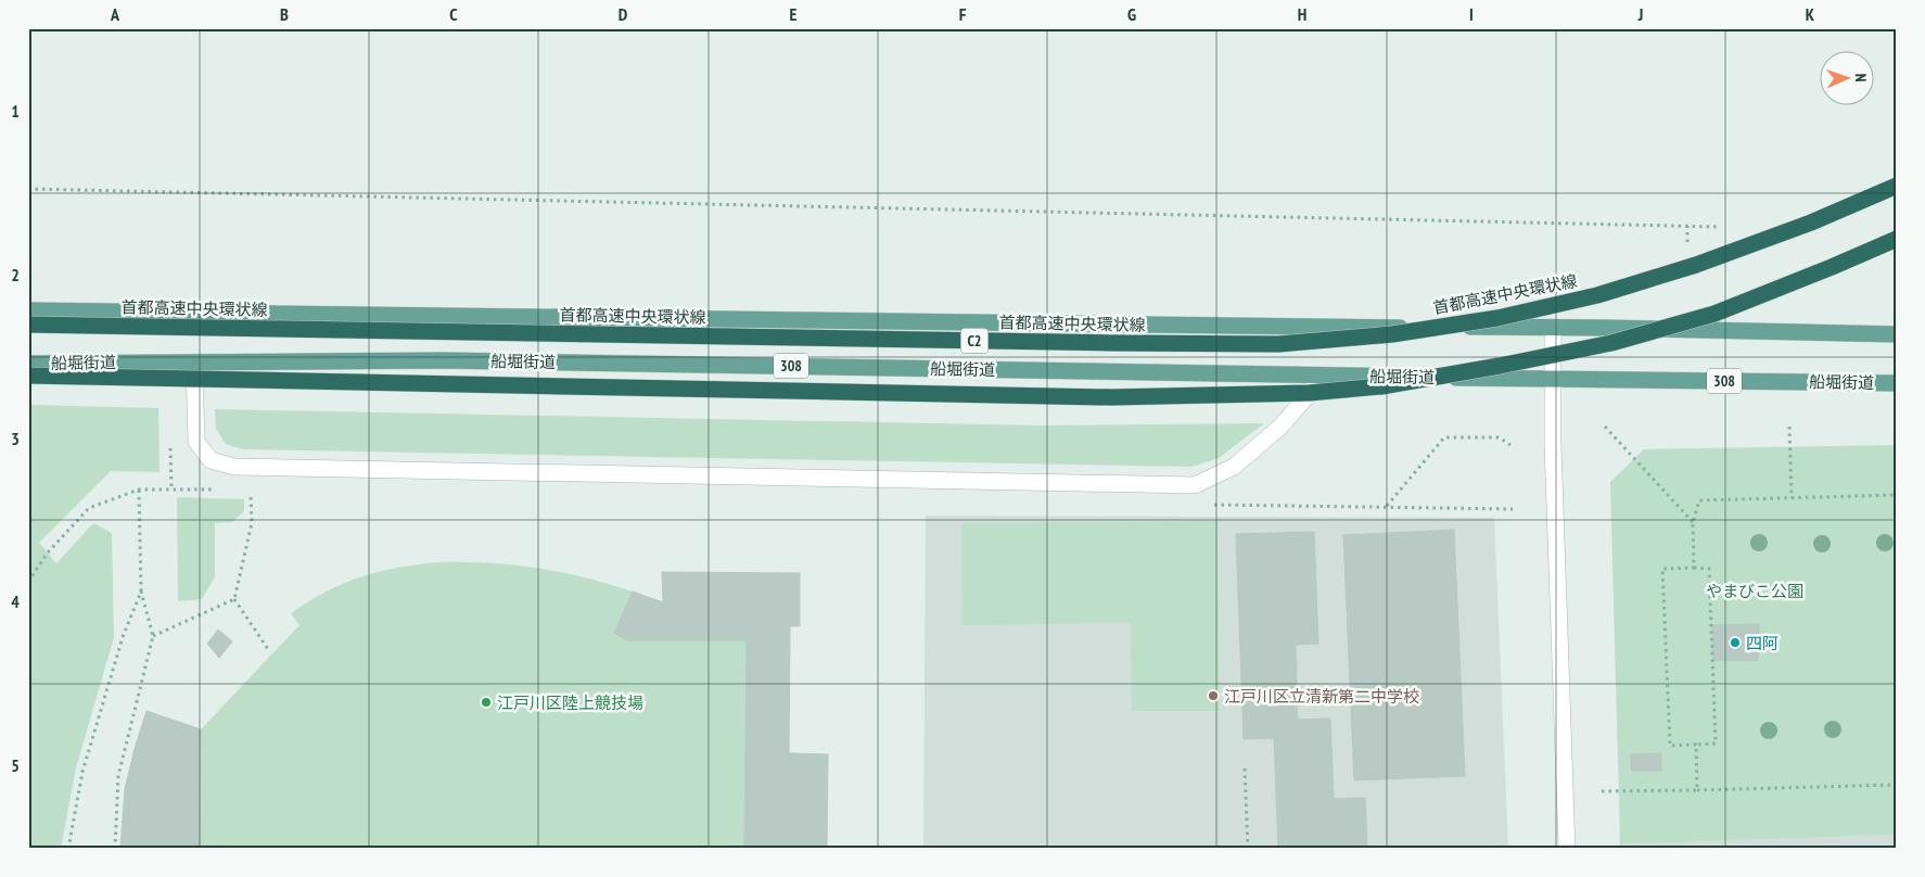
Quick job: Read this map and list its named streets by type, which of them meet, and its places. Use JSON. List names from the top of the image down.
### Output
{
  "streets": {
    "highway": ["首都高速中央環状線", "C2"],
    "main road": ["船堀街道", "308"]
  },
  "parks": ["やまびこ公園"],
  "places": ["四阿", "江戸川区立清新第二中学校", "江戸川区陸上競技場"],
  "north": "right",
  "grid": {
    "columns": [
      "A",
      "B",
      "C",
      "D",
      "E",
      "F",
      "G",
      "H",
      "I",
      "J",
      "K"
    ],
    "rows": [
      "1",
      "2",
      "3",
      "4",
      "5"
    ]
  }
}
